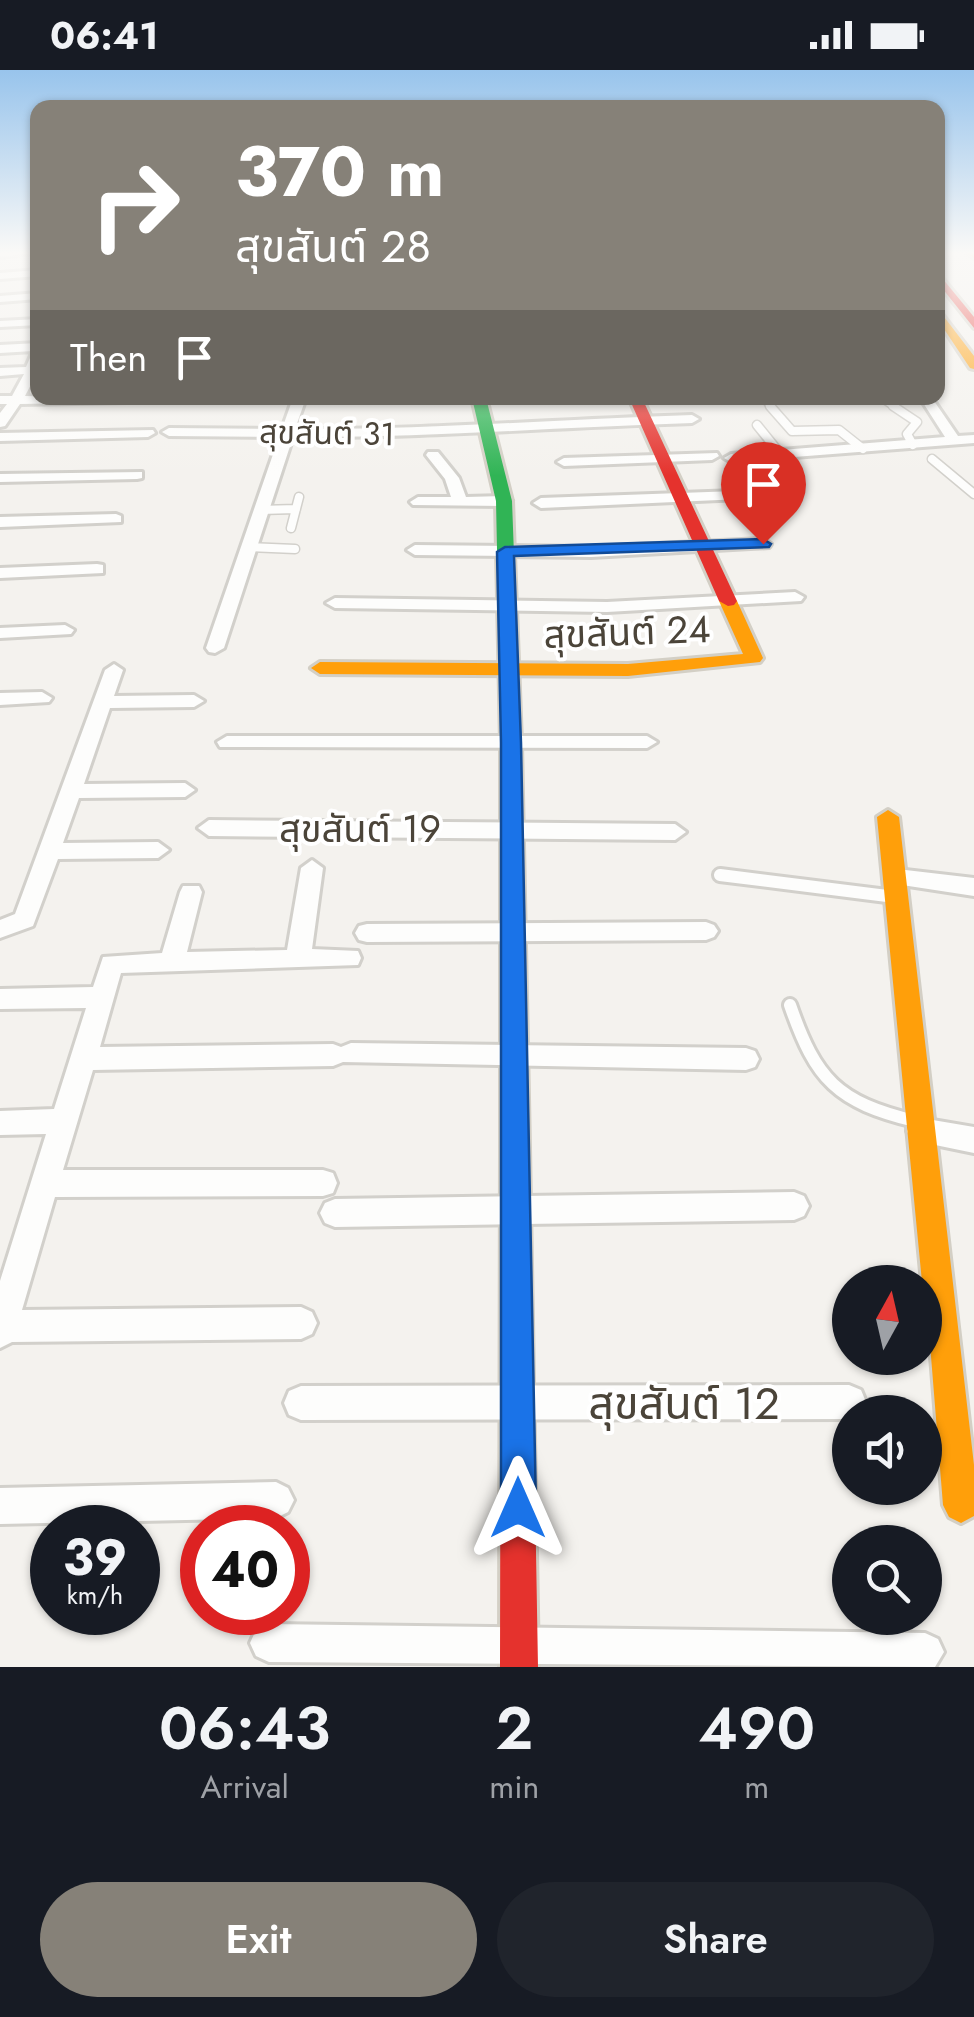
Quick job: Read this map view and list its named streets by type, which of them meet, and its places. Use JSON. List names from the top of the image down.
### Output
{
  "streets": {
    "main road": ["สุขสันต์ 24"],
    "street": ["สุขสันต์ 31", "สุขสันต์ 19", "สุขสันต์ 12"]
  },
  "north": "top",
  "page": {
    "status": "06:41",
    "turn": ["370 m", "สุขสันต์ 28"],
    "then": "Then",
    "speed": "39 km/h",
    "limit": "40",
    "eta": [
      "06:43",
      "Arrival",
      "2",
      "min",
      "490",
      "m"
    ],
    "buttons": ["Exit", "Share"]
  }
}
